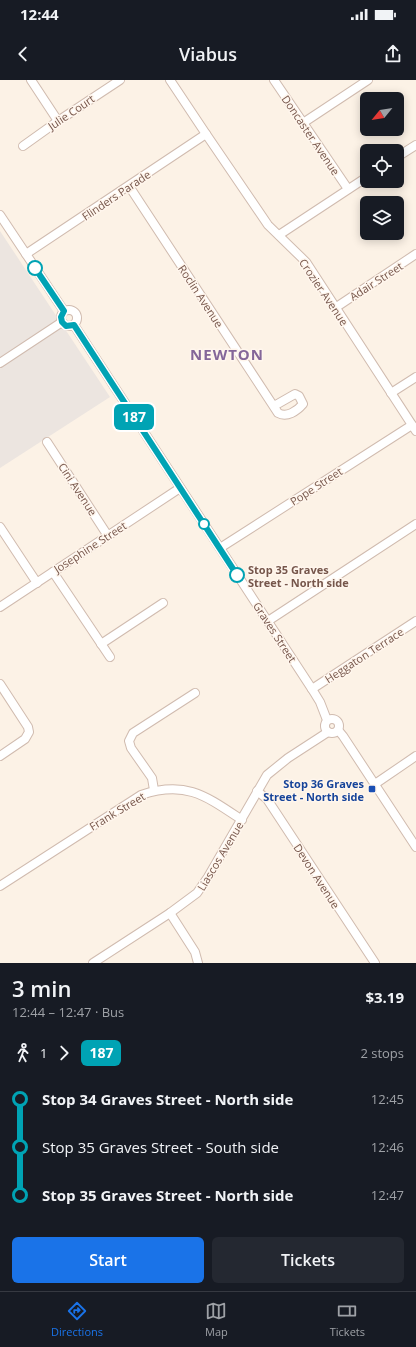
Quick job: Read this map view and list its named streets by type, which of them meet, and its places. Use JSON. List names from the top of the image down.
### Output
{
  "streets": {
    "street": [
      "Julie Court",
      "Doncaster Avenue",
      "Flinders Parade",
      "Adair Street",
      "Crozier Avenue",
      "Roclin Avenue",
      "Pope Street",
      "Cini Avenue",
      "Josephine Street",
      "Graves Street",
      "Heggaton Terrace",
      "Frank Street",
      "Liascos Avenue",
      "Devon Avenue"
    ]
  },
  "crossings": [
    ["Flinders Parade", "Crozier Avenue"],
    ["Flinders Parade", "Roclin Avenue"],
    ["Adair Street", "Crozier Avenue"],
    ["Crozier Avenue", "Pope Street"],
    ["Pope Street", "Graves Street"],
    ["Cini Avenue", "Josephine Street"],
    ["Josephine Street", "Graves Street"],
    ["Graves Street", "Heggaton Terrace"],
    ["Graves Street", "Liascos Avenue"],
    ["Frank Street", "Liascos Avenue"],
    ["Liascos Avenue", "Devon Avenue"]
  ],
  "districts": ["NEWTON"],
  "places": {
    "other": ["Stop 35 Graves Street - North side"],
    "transit": ["Stop 36 Graves Street - North side"]
  },
  "lines": ["bus line 187"],
  "north": "bottom left",
  "page": {
    "status": "12:44",
    "header": "Viabus",
    "on_map": "187",
    "heading": ["3 min", "12:44 – 12:47 · Bus", "$3.19"],
    "legs": ["1", "187", "2 stops"],
    "list": [
      {
        "name": "Stop 34 Graves Street - North side",
        "value": "12:45"
      },
      {
        "name": "Stop 35 Graves Street - South side",
        "value": "12:46"
      },
      {
        "name": "Stop 35 Graves Street - North side",
        "value": "12:47"
      }
    ],
    "buttons": ["Start", "Tickets"],
    "tabs": ["Directions", "Map", "Tickets"]
  }
}
